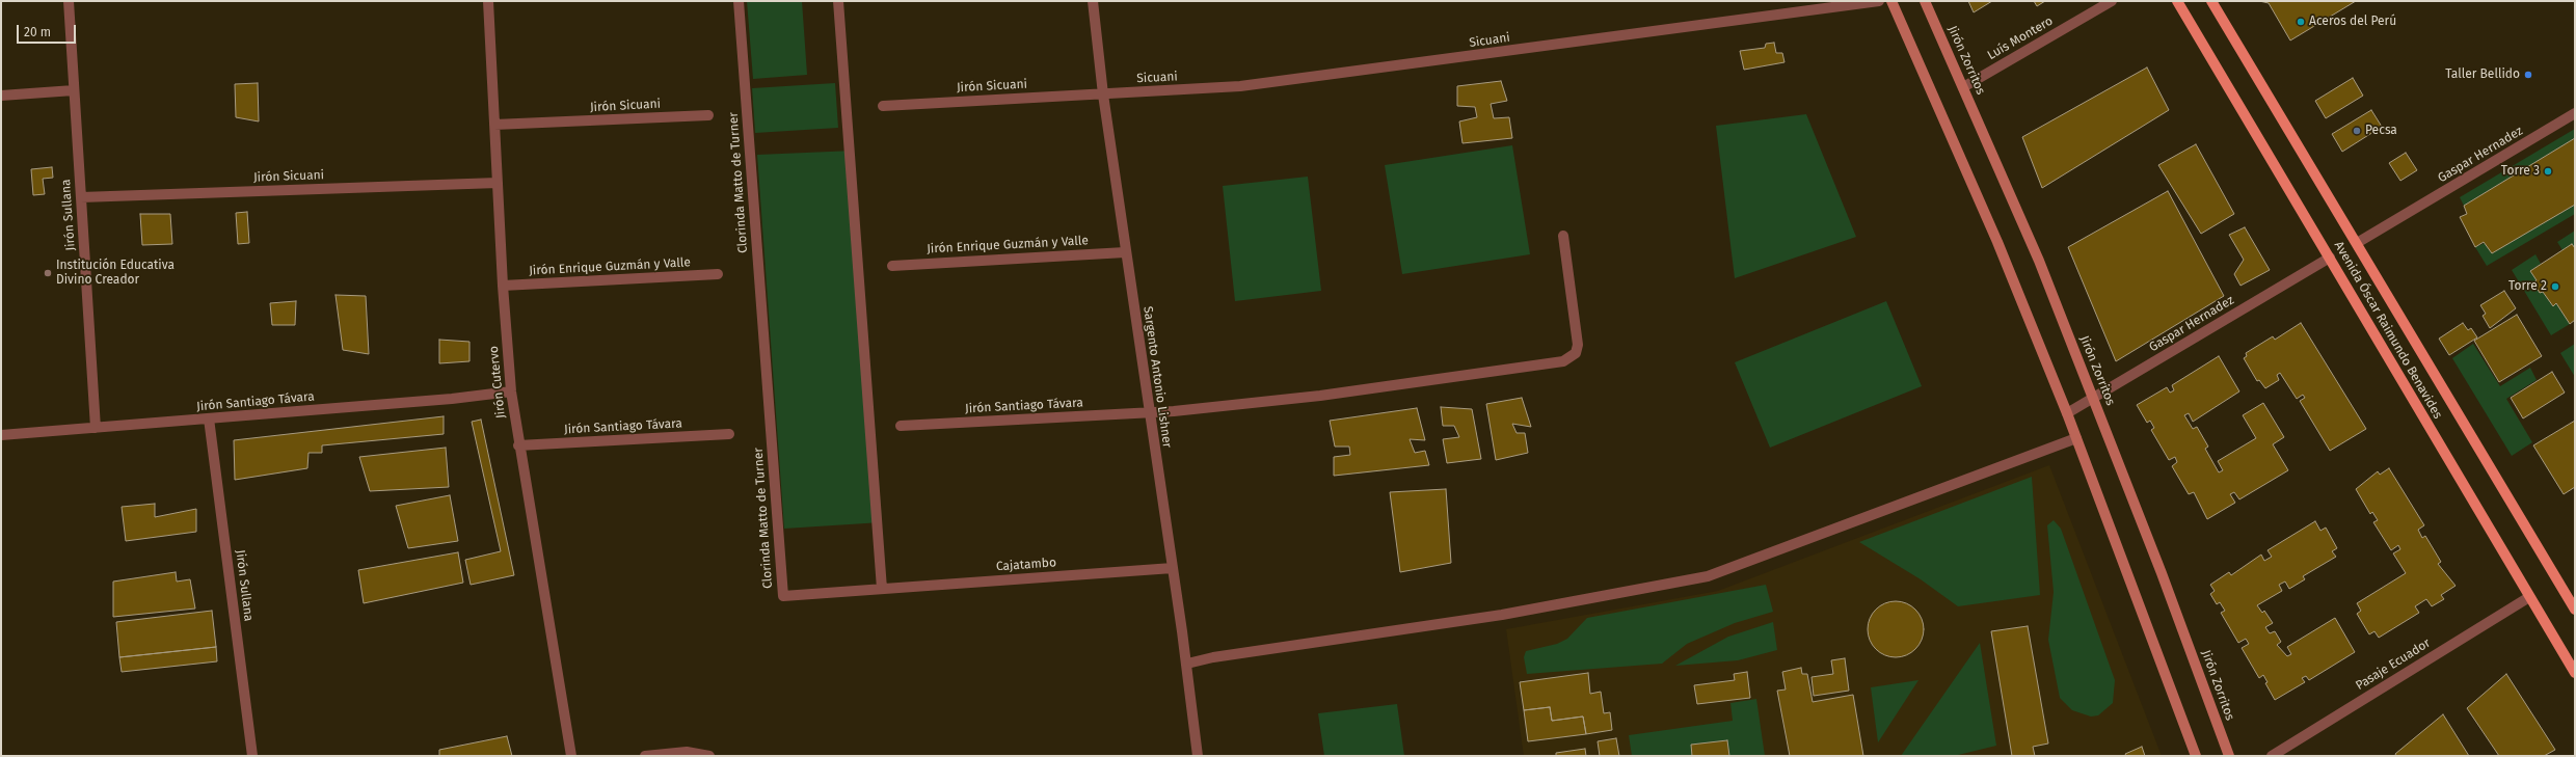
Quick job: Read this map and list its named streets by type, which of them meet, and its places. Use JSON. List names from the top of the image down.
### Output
{
  "streets": {
    "main road": ["Jirón Zorritos", "Avenida Óscar Raimundo Benavides"],
    "street": [
      "Luís Montero",
      "Sicuani",
      "Jirón Sicuani",
      "Gaspar Hernadez",
      "Clorinda Matto de Turner",
      "Jirón Sullana",
      "Jirón Enrique Guzmán y Valle",
      "Sargento Antonio Lishner",
      "Jirón Cutervo",
      "Jirón Santiago Távara",
      "Cajatambo",
      "Pasaje Ecuador"
    ]
  },
  "crossings": [
    ["Luís Montero", "Jirón Zorritos"],
    ["Sicuani", "Jirón Sicuani"],
    ["Sicuani", "Sargento Antonio Lishner"],
    ["Jirón Zorritos", "Gaspar Hernadez"],
    ["Jirón Sicuani", "Jirón Sullana"],
    ["Jirón Sicuani", "Sargento Antonio Lishner"],
    ["Jirón Sicuani", "Jirón Cutervo"],
    ["Gaspar Hernadez", "Avenida Óscar Raimundo Benavides"],
    ["Clorinda Matto de Turner", "Cajatambo"],
    ["Jirón Sullana", "Jirón Santiago Távara"],
    ["Jirón Enrique Guzmán y Valle", "Sargento Antonio Lishner"],
    ["Jirón Enrique Guzmán y Valle", "Jirón Cutervo"],
    ["Avenida Óscar Raimundo Benavides", "Pasaje Ecuador"],
    ["Sargento Antonio Lishner", "Jirón Santiago Távara"],
    ["Sargento Antonio Lishner", "Cajatambo"],
    ["Jirón Cutervo", "Jirón Santiago Távara"]
  ],
  "places": [
    "Aceros del Perú",
    "Taller Bellido",
    "Pecsa",
    "Torre 3",
    "Institución Educativa Divino Creador",
    "Torre 2"
  ],
  "scale_bar": "20 m"
}
